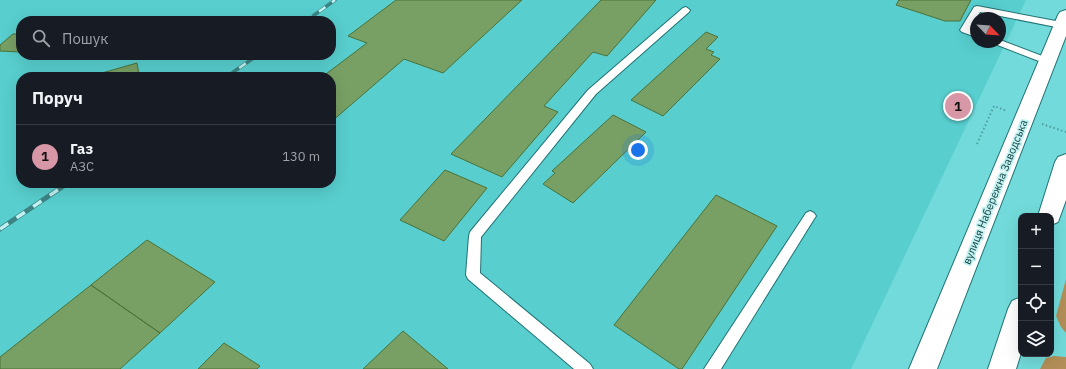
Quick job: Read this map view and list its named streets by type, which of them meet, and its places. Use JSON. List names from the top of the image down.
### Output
{
  "streets": {
    "main road": ["вулиця Набережна Заводська"]
  },
  "north": "bottom right",
  "page": {
    "search": "Пошук",
    "heading": "Поруч",
    "pins": "1",
    "list": [
      {
        "mark": "1",
        "name": "Газ",
        "note": "АЗС",
        "value": "130 m"
      }
    ],
    "map_buttons": ["+", "−"]
  }
}
